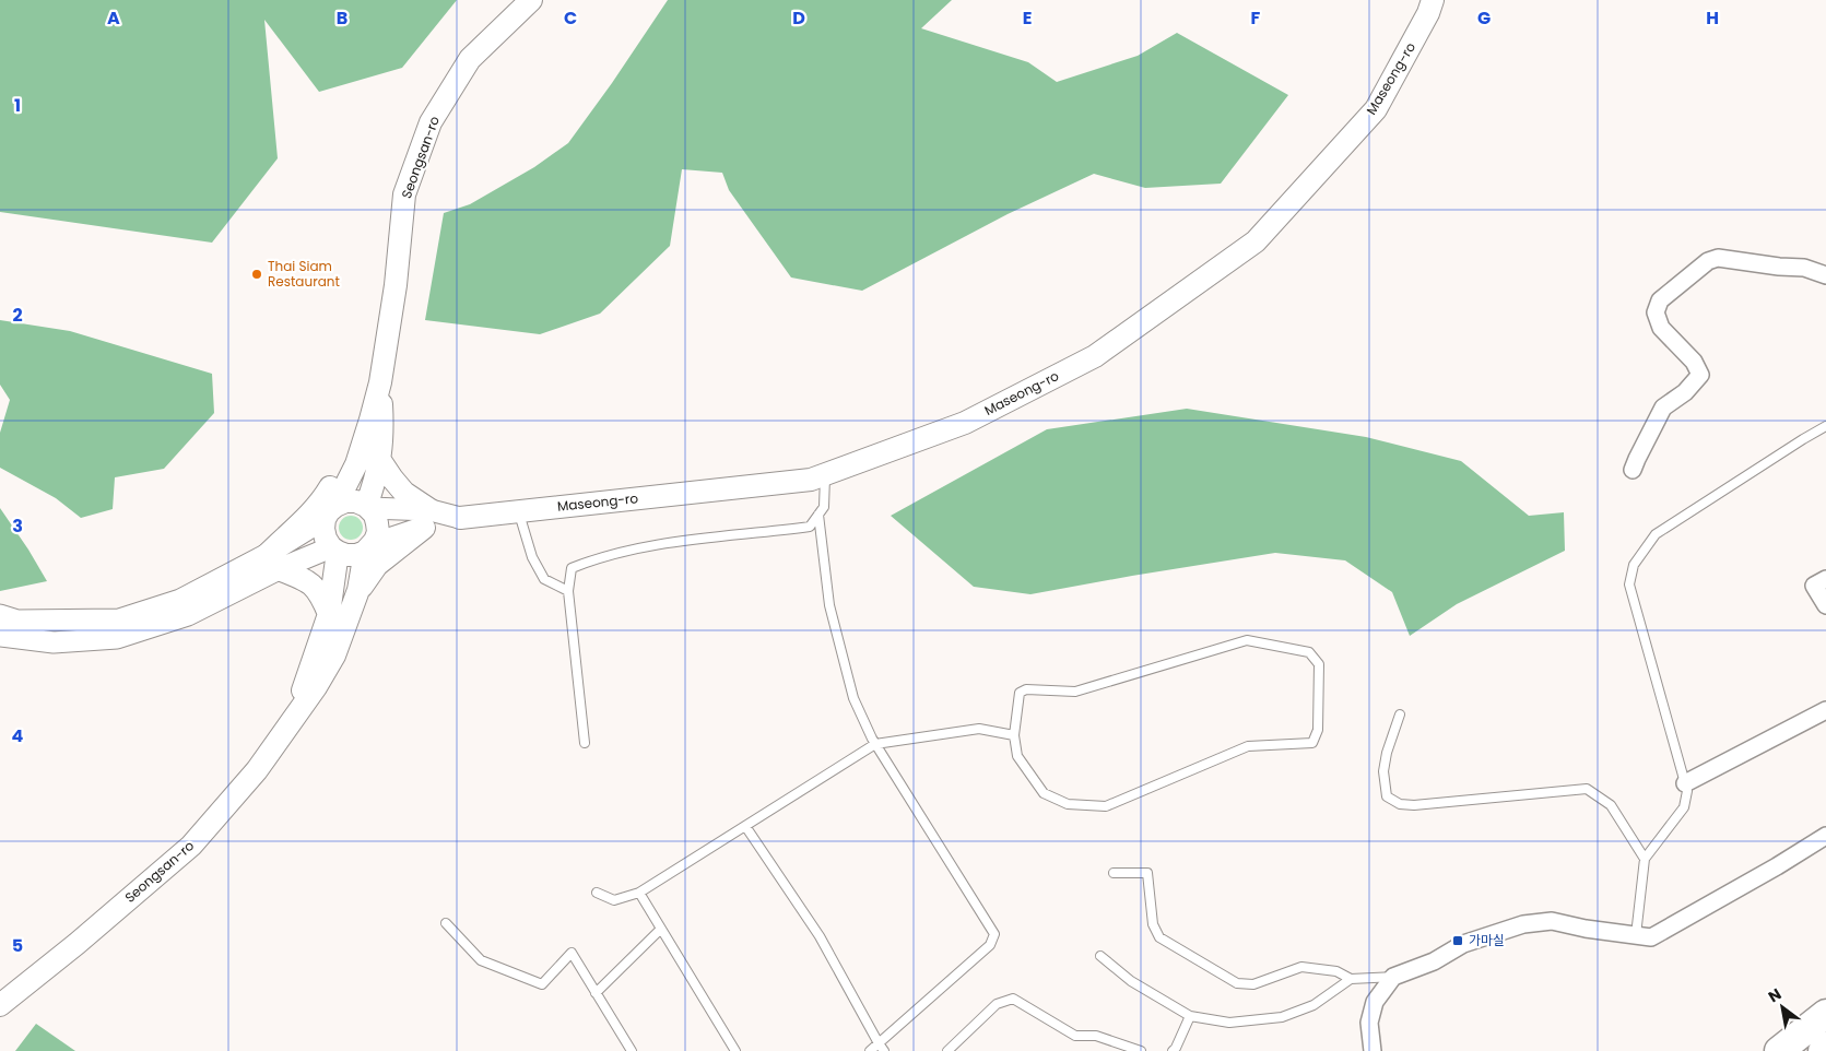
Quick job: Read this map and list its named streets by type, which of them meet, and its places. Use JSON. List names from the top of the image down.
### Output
{
  "streets": {
    "main road": ["Maseong-ro", "Seongsan-ro"]
  },
  "places": {
    "other": ["Thai Siam Restaurant"],
    "transit": ["가마실"]
  },
  "north": "top left",
  "grid": {
    "columns": [
      "A",
      "B",
      "C",
      "D",
      "E",
      "F",
      "G",
      "H"
    ],
    "rows": [
      "1",
      "2",
      "3",
      "4",
      "5"
    ]
  }
}
